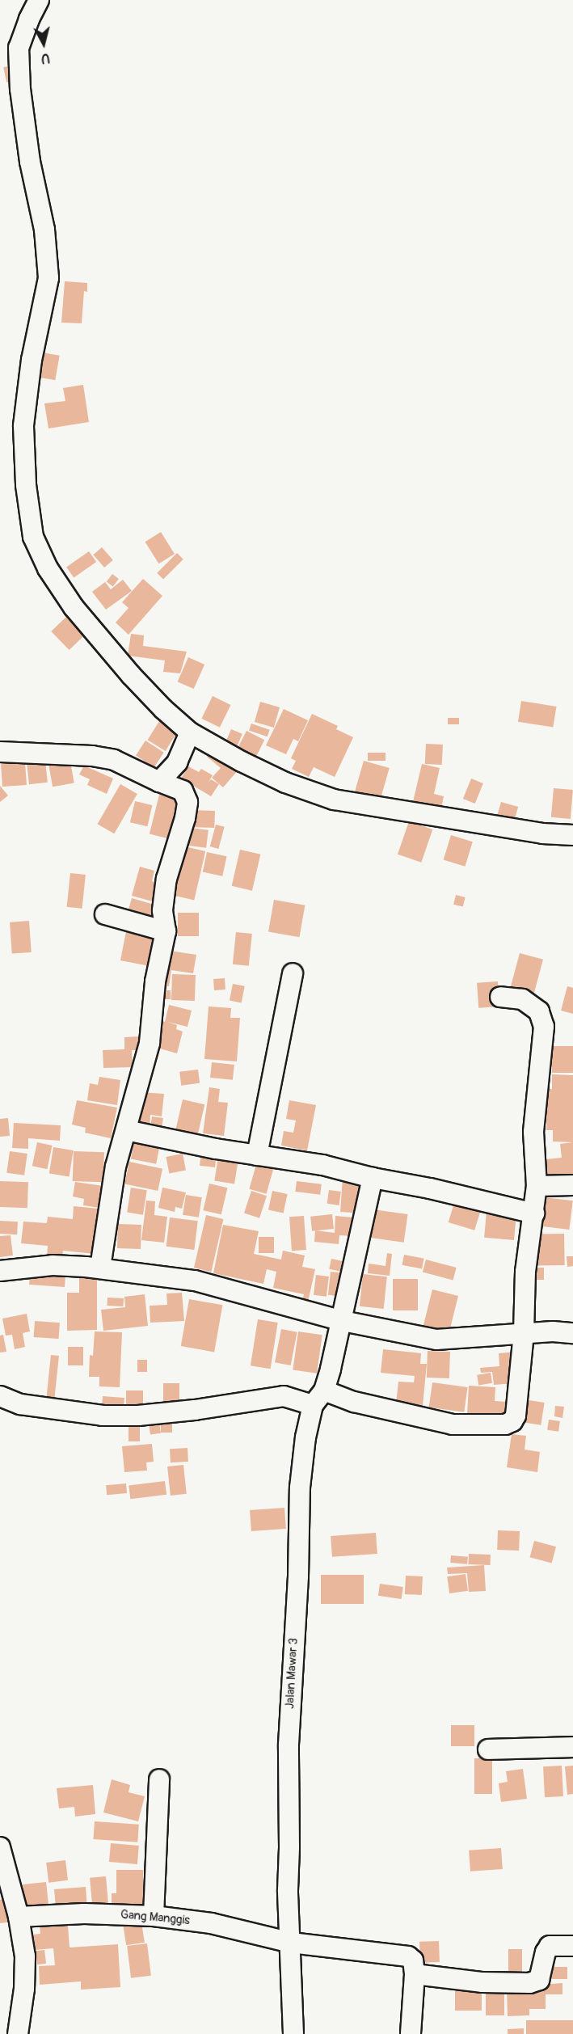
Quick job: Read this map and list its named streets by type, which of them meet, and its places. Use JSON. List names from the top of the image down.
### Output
{
  "streets": {
    "street": ["Jalan Mawar 3", "Gang Manggis"]
  },
  "crossings": [
    ["Jalan Mawar 3", "Gang Manggis"]
  ],
  "north": "bottom"
}
